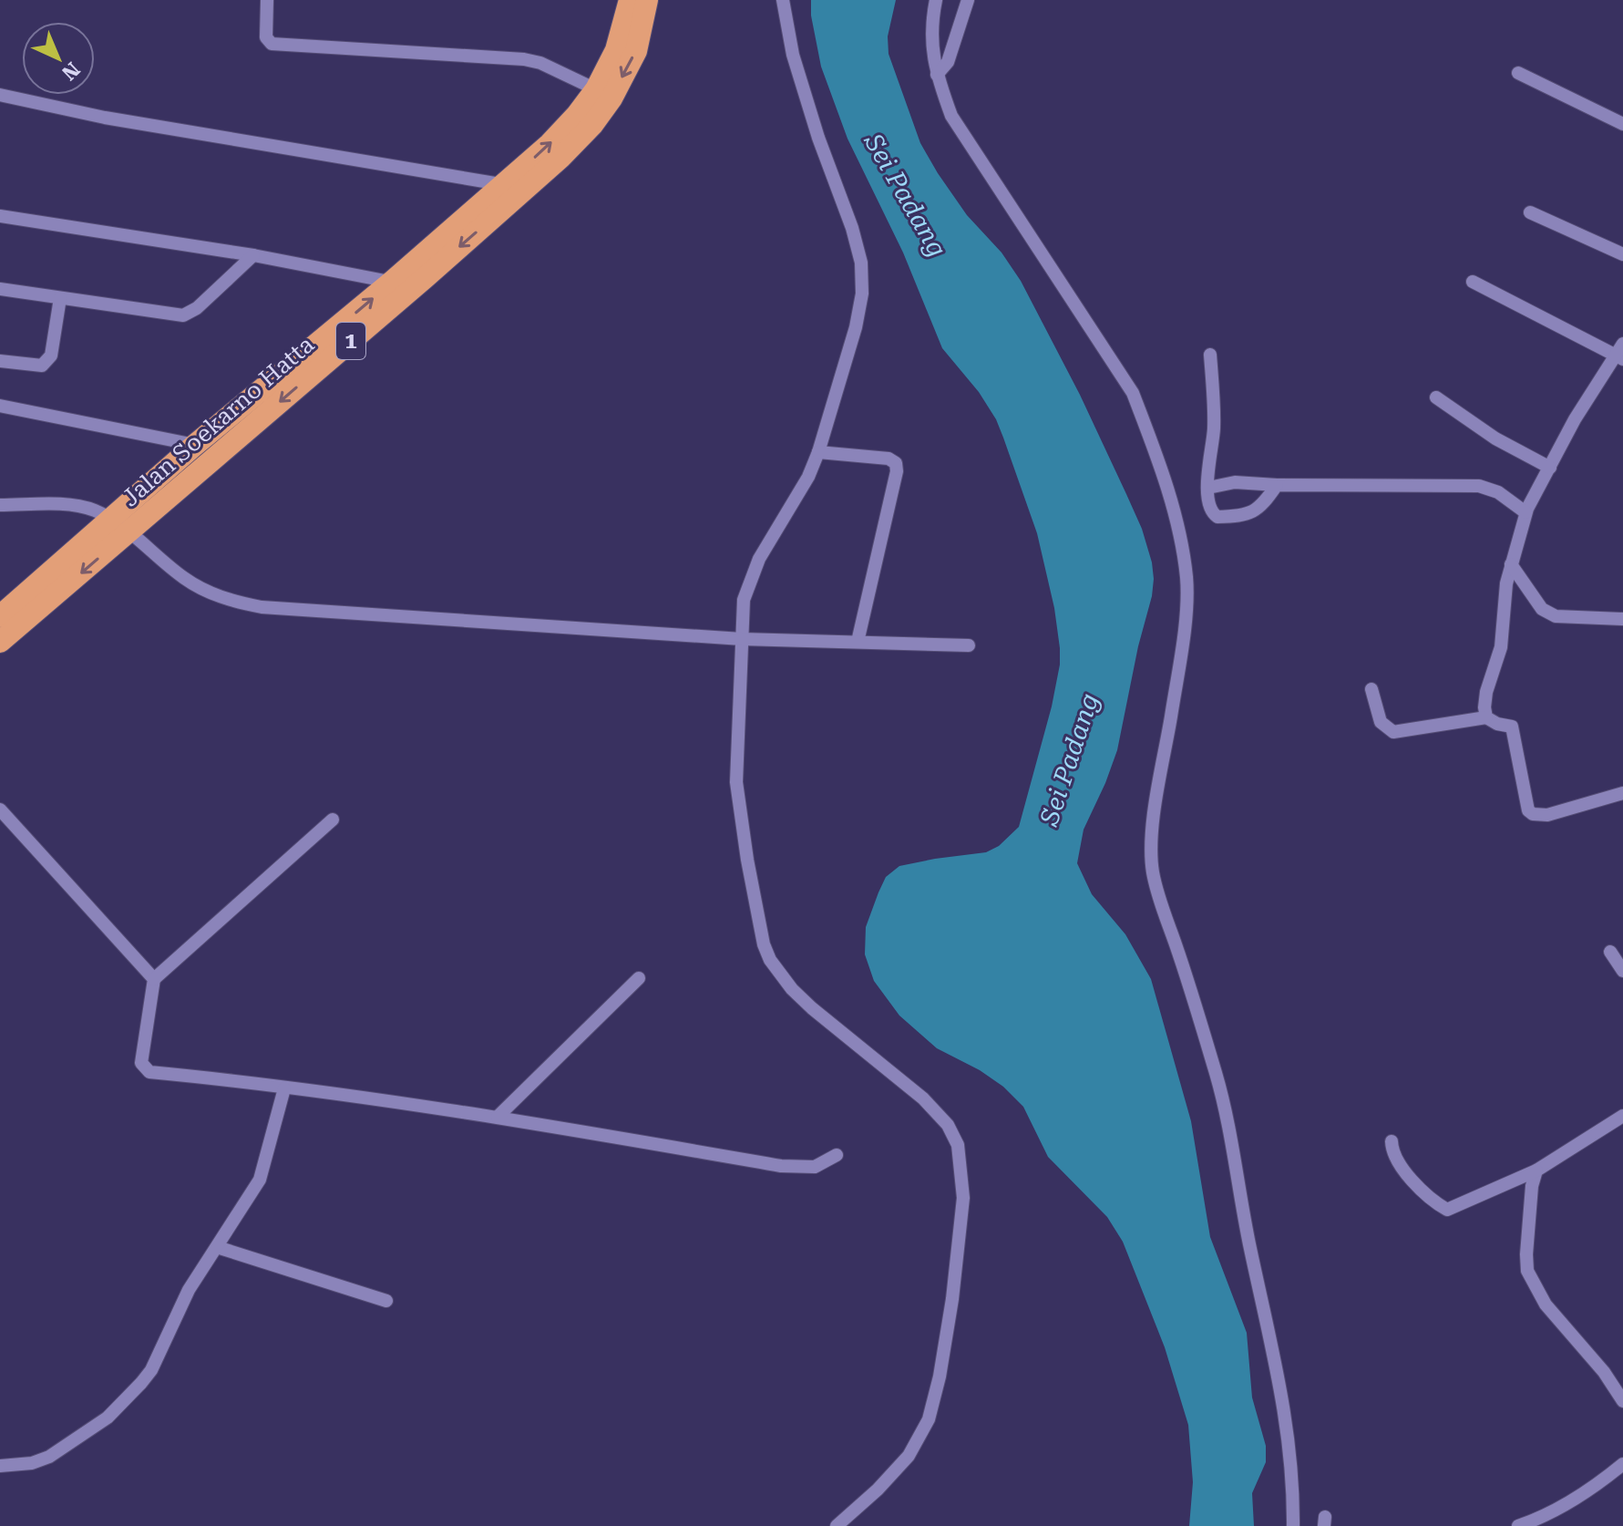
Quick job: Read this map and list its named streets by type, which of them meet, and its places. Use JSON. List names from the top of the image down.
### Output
{
  "streets": {
    "highway": ["1", "Jalan Soekarno Hatta"]
  },
  "water": ["Sei Padang"],
  "north": "bottom right"
}
